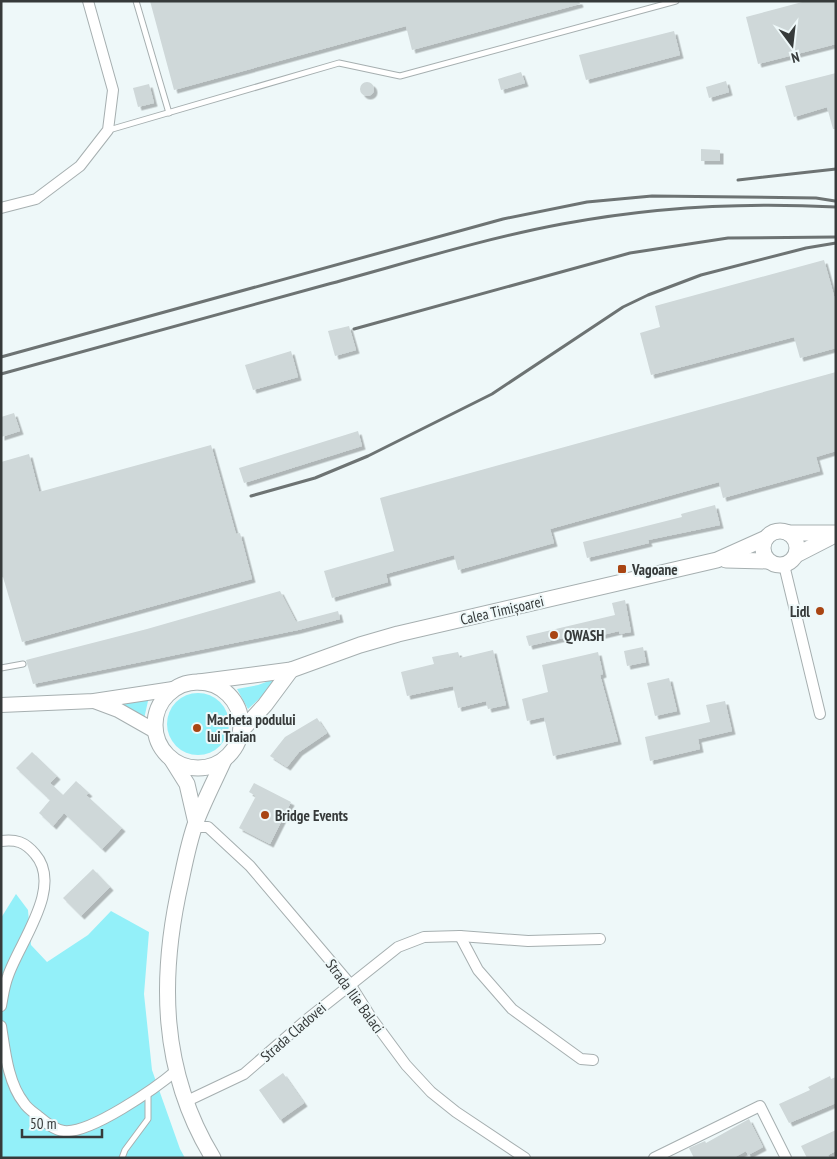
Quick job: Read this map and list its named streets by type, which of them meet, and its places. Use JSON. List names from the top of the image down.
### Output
{
  "streets": {
    "main road": ["Calea Timișoarei"],
    "street": ["Strada Ilie Balaci", "Strada Cladovei"]
  },
  "crossings": [
    ["Strada Ilie Balaci", "Strada Cladovei"]
  ],
  "places": {
    "transit": ["Vagoane"],
    "other": [
      "Lidl",
      "QWASH",
      "Macheta podului lui Traian",
      "Bridge Events"
    ]
  },
  "scale_bar": "50 m",
  "north": "bottom"
}
